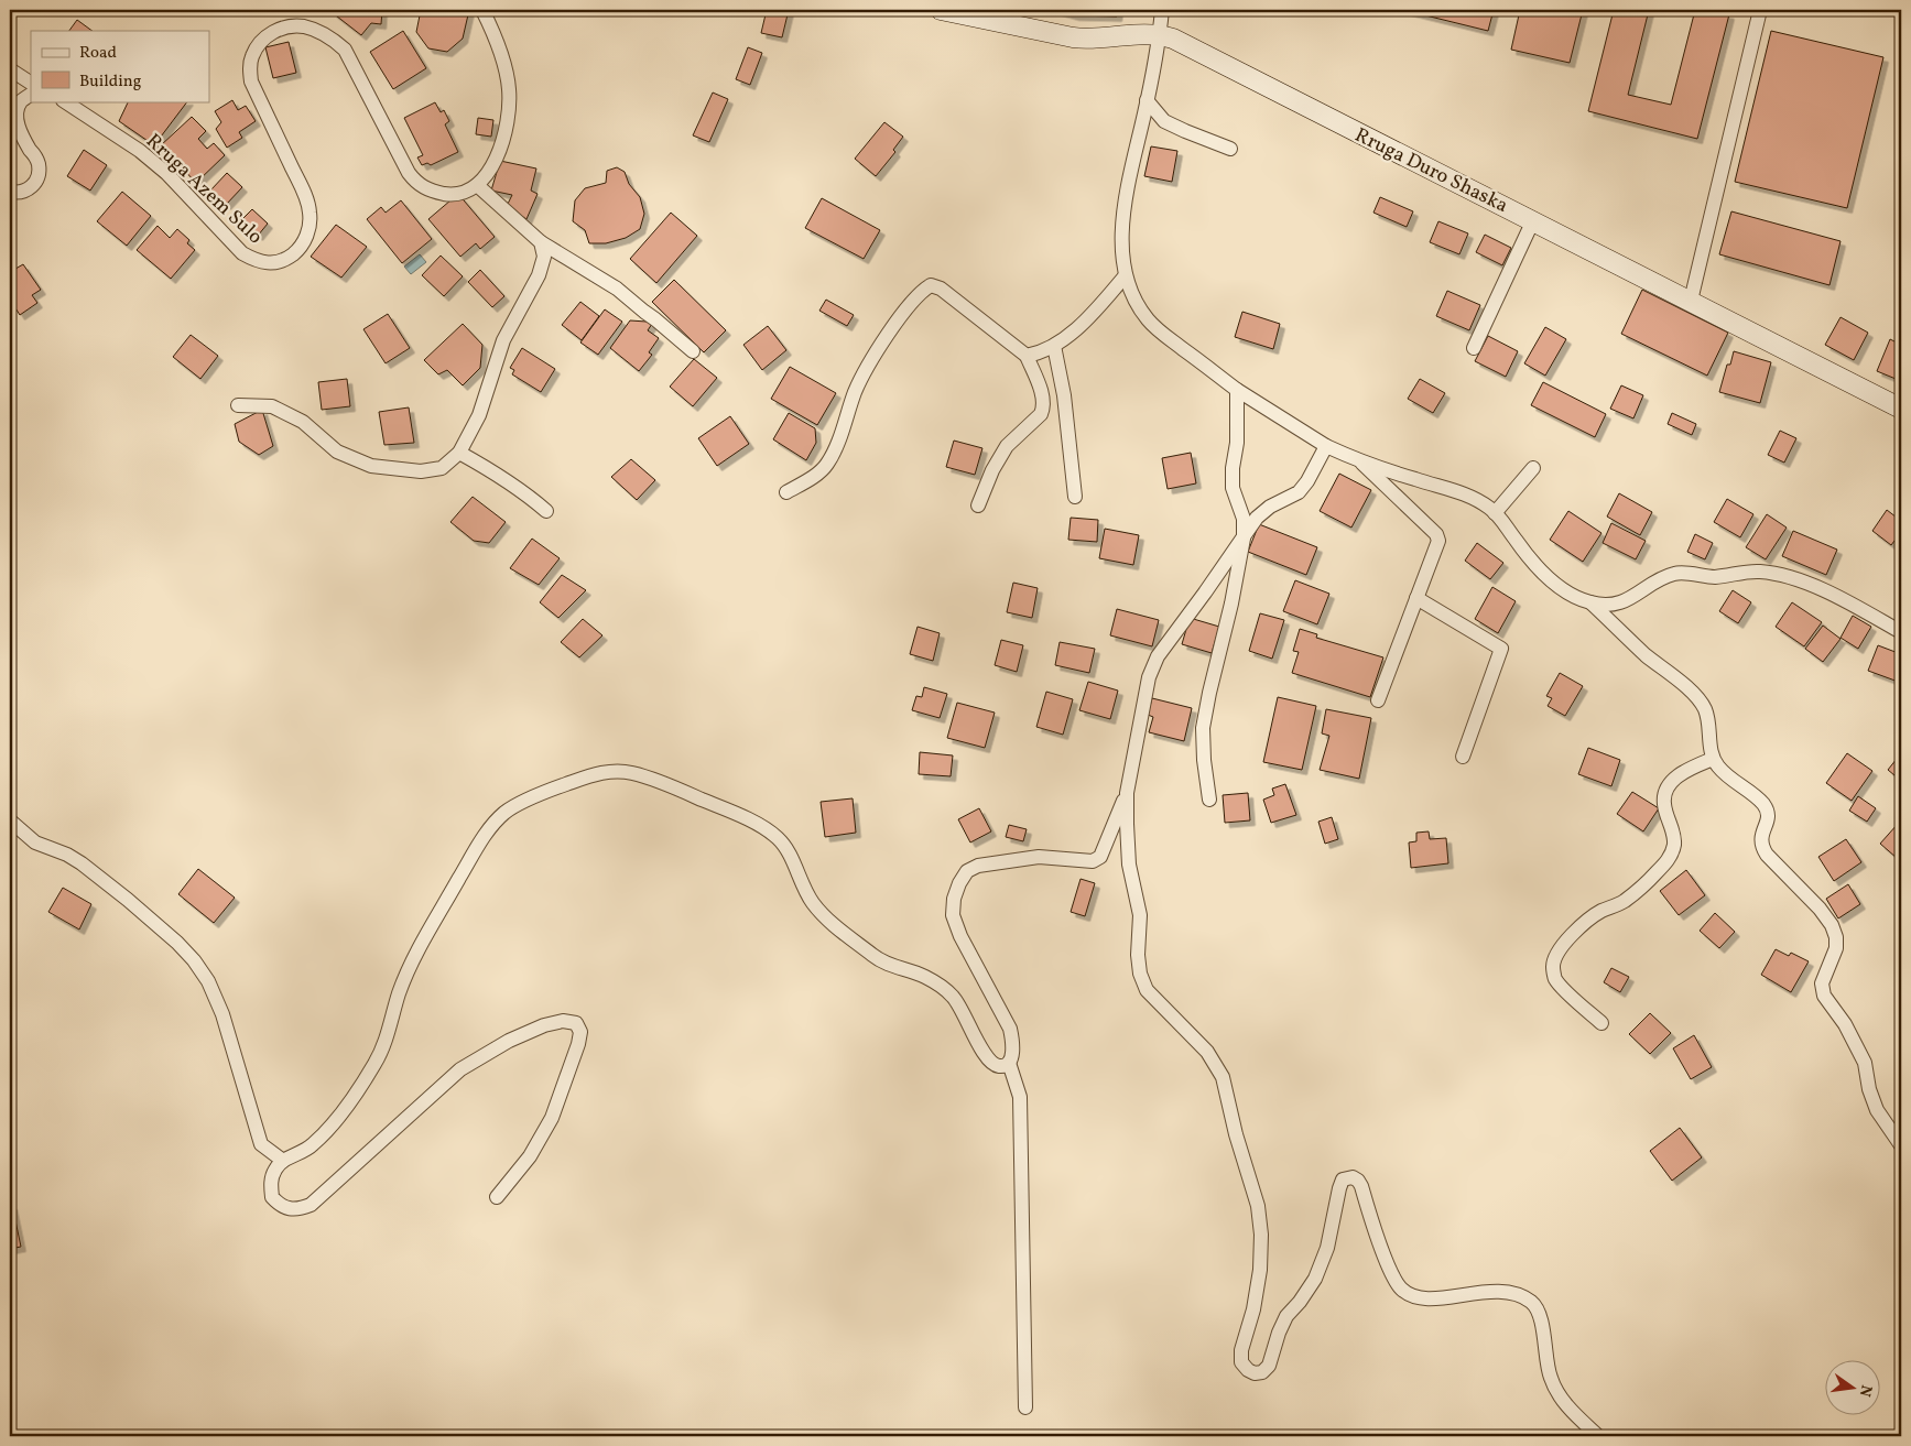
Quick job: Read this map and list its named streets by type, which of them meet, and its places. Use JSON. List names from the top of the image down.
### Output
{
  "streets": {
    "main road": ["Rruga Duro Shaska"],
    "street": ["Rruga Azem Sulo"]
  },
  "legend": ["Road", "Building"],
  "north": "right"
}
